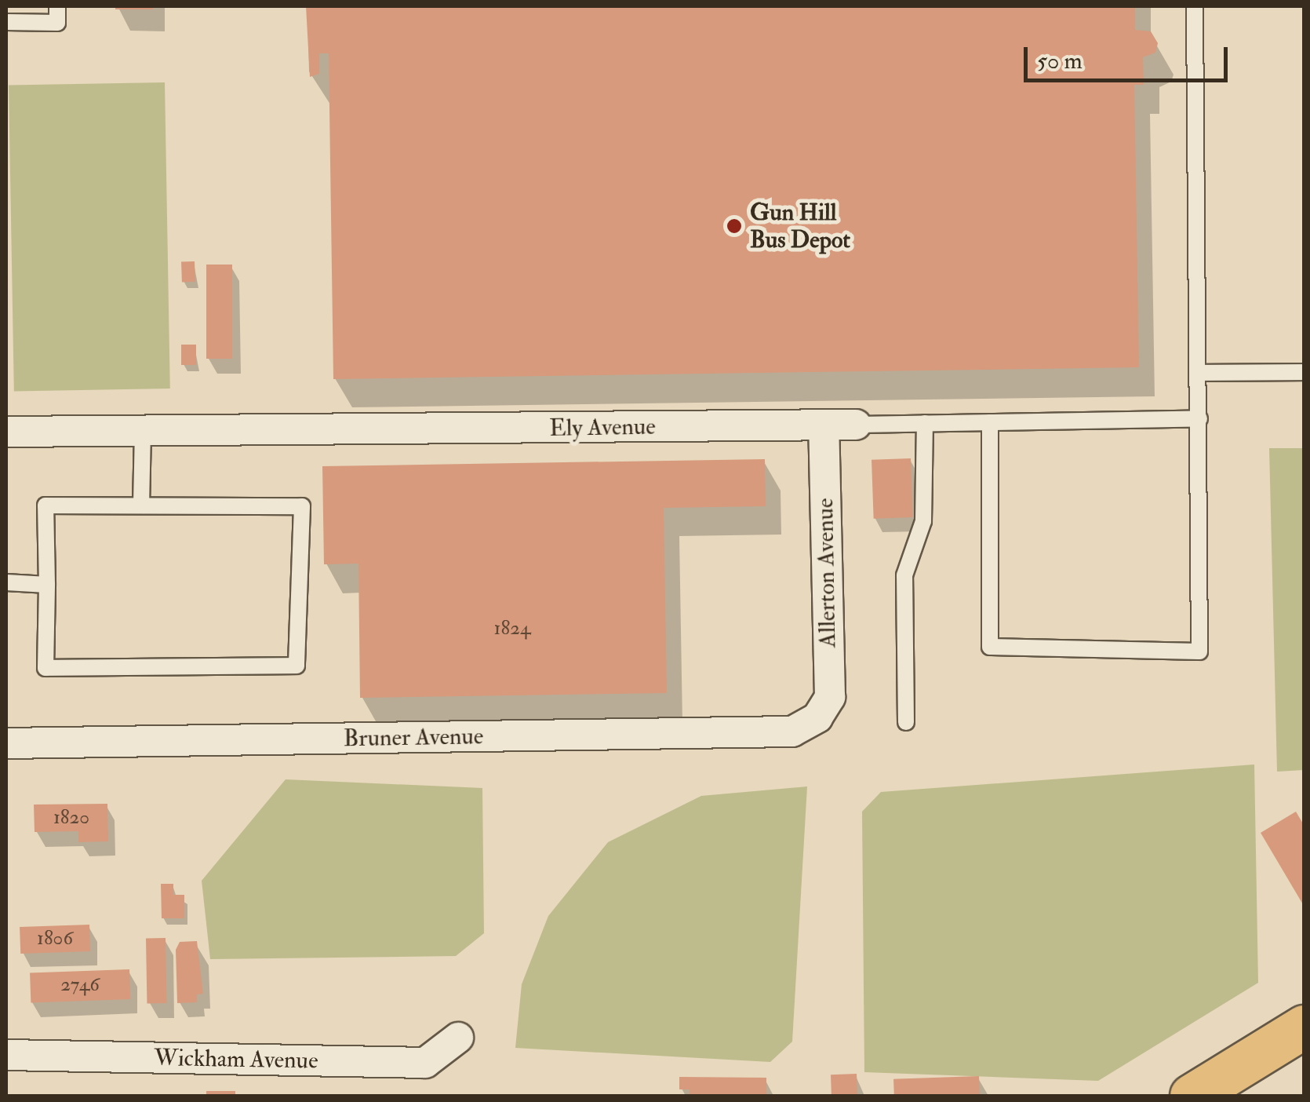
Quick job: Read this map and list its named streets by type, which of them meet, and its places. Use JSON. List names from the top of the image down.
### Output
{
  "streets": {
    "street": [
      "Ely Avenue",
      "Allerton Avenue",
      "Bruner Avenue",
      "Wickham Avenue"
    ]
  },
  "crossings": [
    ["Ely Avenue", "Allerton Avenue"],
    ["Allerton Avenue", "Bruner Avenue"]
  ],
  "places": ["Gun Hill Bus Depot"],
  "house_numbers": [
    "1824",
    "1820",
    "1806",
    "2746"
  ],
  "scale_bar": "50 m"
}
